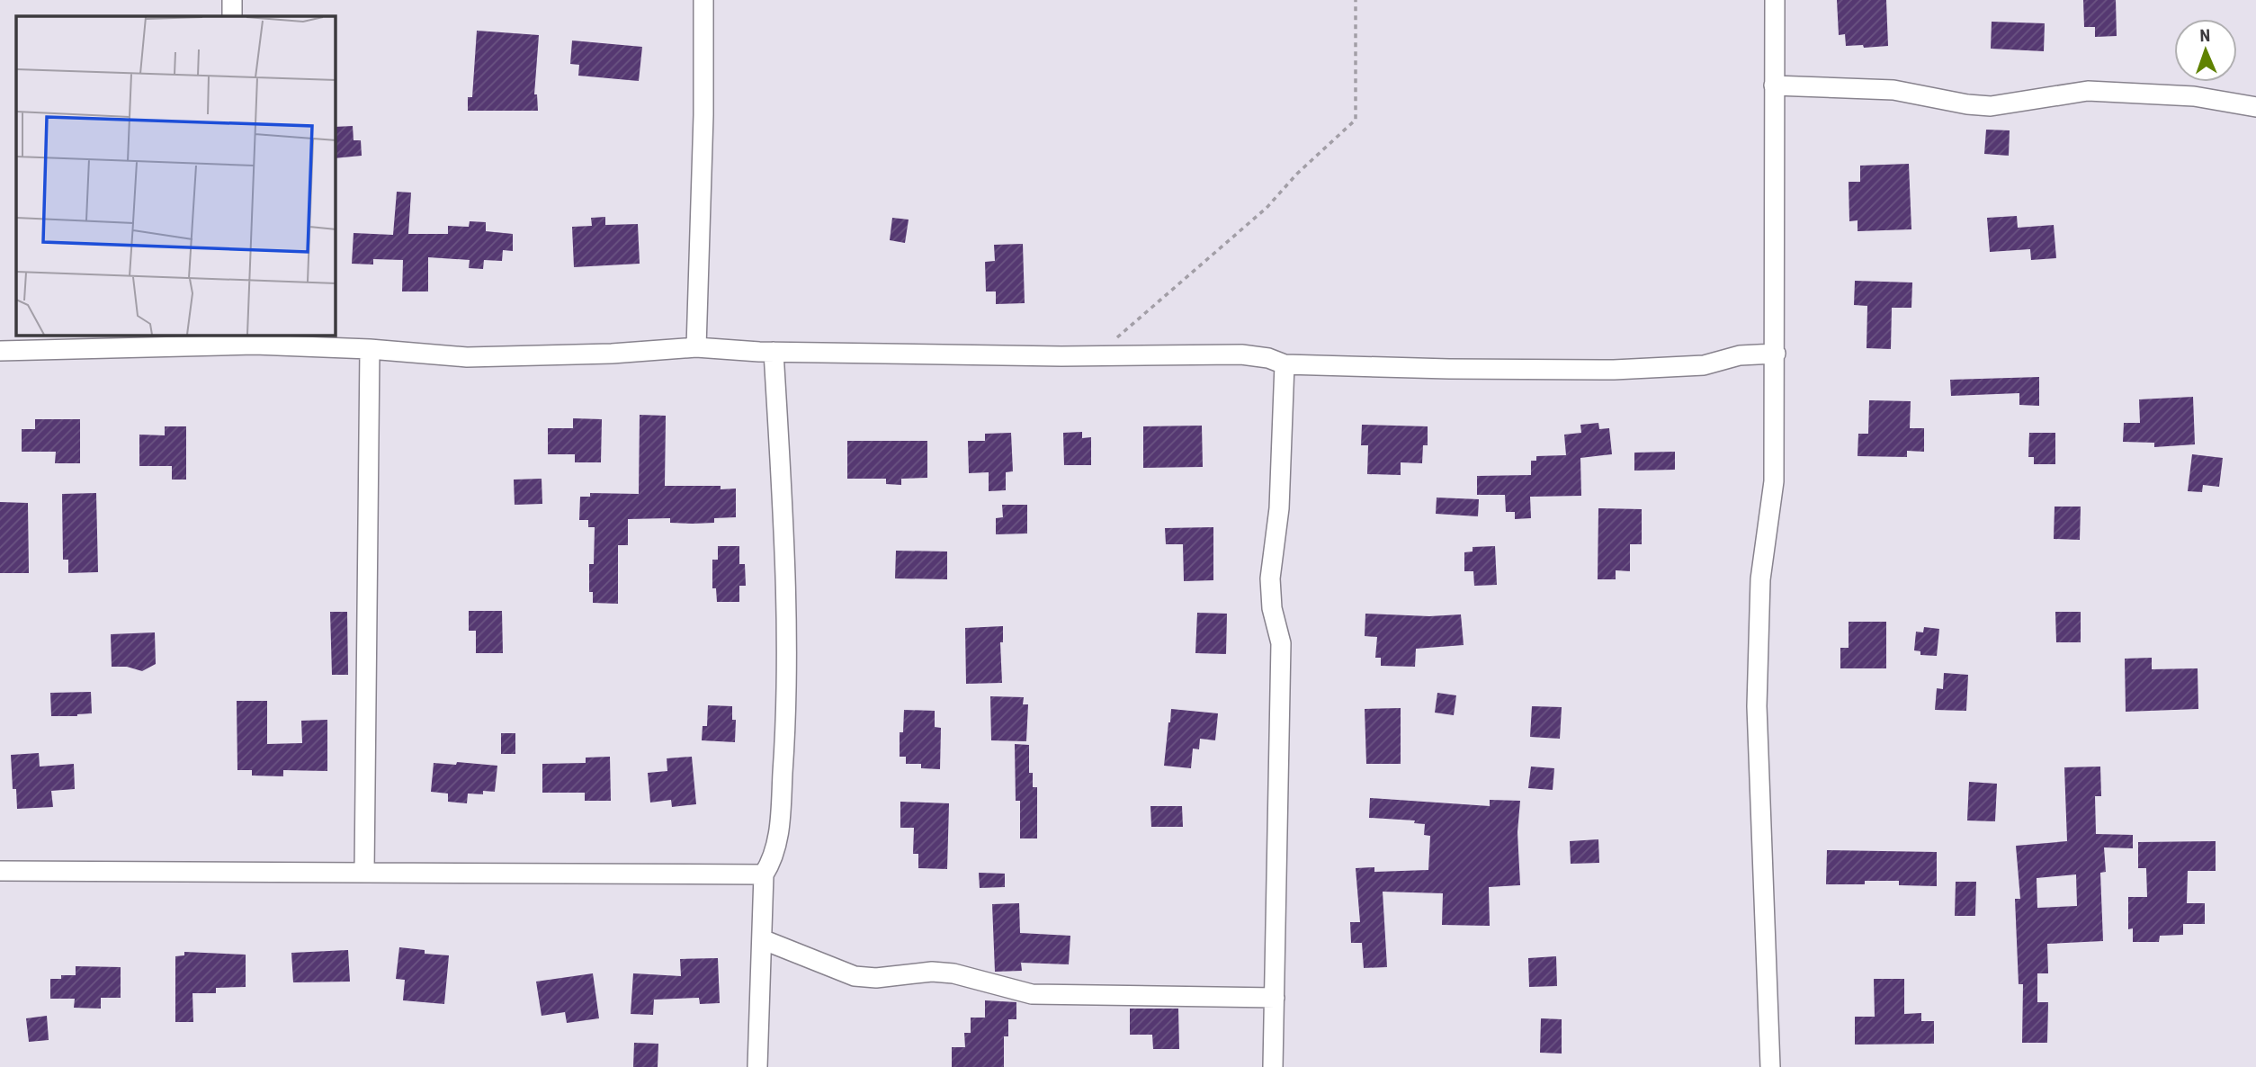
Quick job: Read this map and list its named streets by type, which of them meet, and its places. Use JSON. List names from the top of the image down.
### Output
{
  "north": "top"
}
